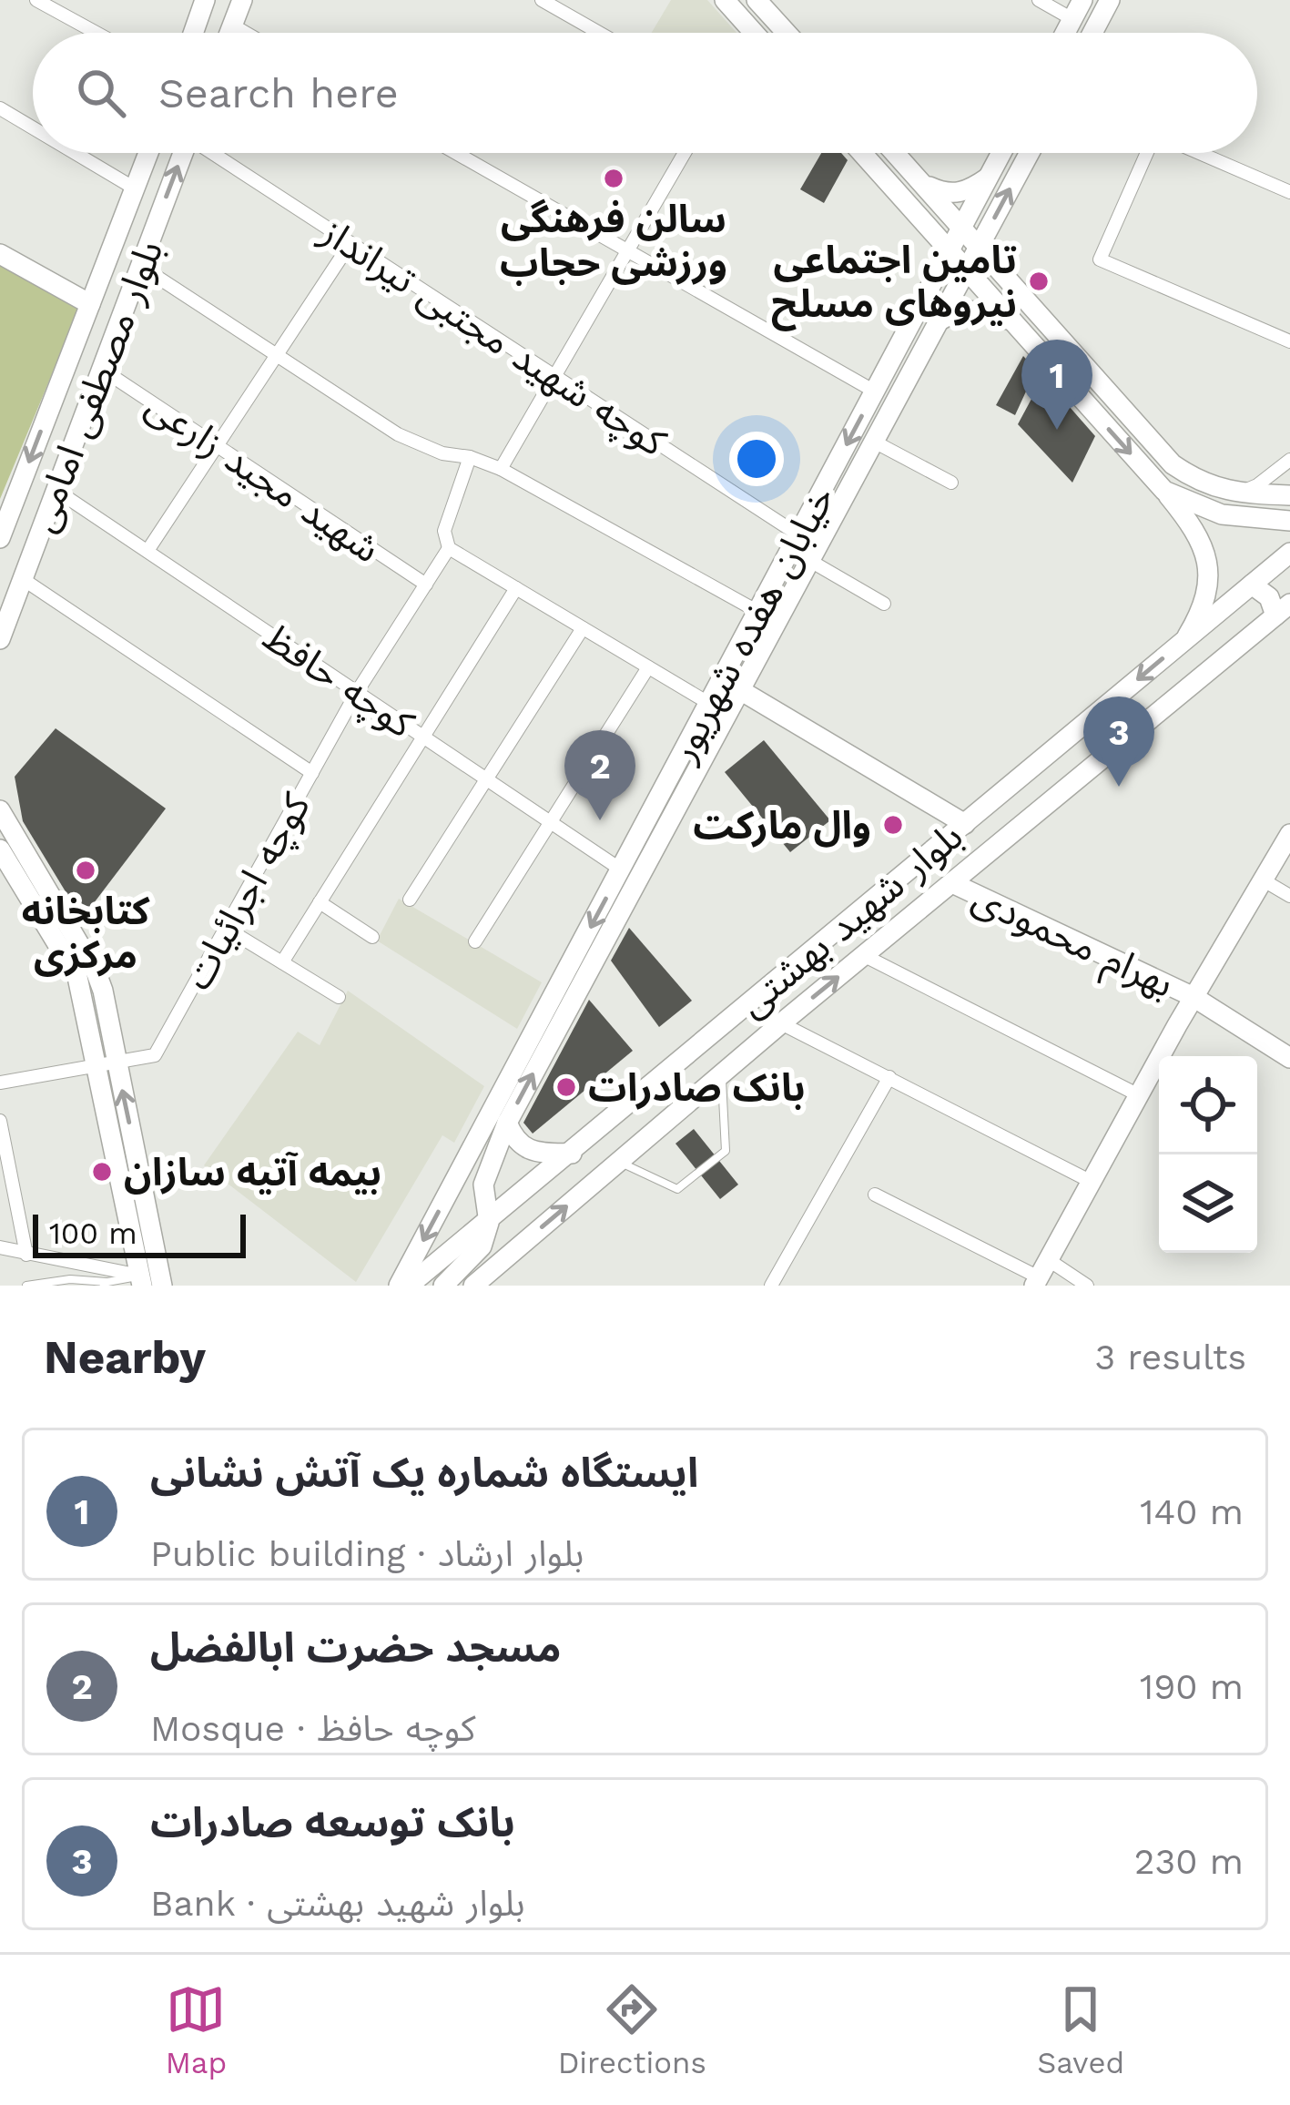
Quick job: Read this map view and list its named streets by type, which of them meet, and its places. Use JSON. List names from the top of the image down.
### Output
{
  "streets": {
    "main road": [
      "بلوار مصطفی امامی",
      "خیابان هفده شهریور",
      "بلوار شهید بهشتی",
      "بهرام محمودی"
    ],
    "street": [
      "کوچه شهید مجتبی تیرانداز",
      "شهید مجید زارعی",
      "کوچه حافظ",
      "کوچه اجرائیات"
    ]
  },
  "crossings": [
    ["کوچه شهید مجتبی تیرانداز", "خیابان هفده شهریور"],
    ["بلوار مصطفی امامی", "شهید مجید زارعی"],
    ["بلوار مصطفی امامی", "کوچه حافظ"],
    ["شهید مجید زارعی", "کوچه اجرائیات"],
    ["خیابان هفده شهریور", "کوچه حافظ"],
    ["خیابان هفده شهریور", "بلوار شهید بهشتی"],
    ["کوچه حافظ", "کوچه اجرائیات"],
    ["بلوار شهید بهشتی", "بهرام محمودی"]
  ],
  "places": [
    "سالن فرهنگی ورزشی حجاب",
    "تامین اجتماعی نیروهای مسلح",
    "وال مارکت",
    "کتابخانه مرکزی",
    "بانک صادرات",
    "بیمه آتیه سازان"
  ],
  "scale_bar": "100 m",
  "page": {
    "search": "Search here",
    "pins": ["1", "3", "2"],
    "scale": "100 m",
    "heading": ["Nearby", "3 results"],
    "list": [
      {
        "mark": "1",
        "name": "ایستگاه شماره یک آتش نشانی",
        "note": "Public building · بلوار ارشاد",
        "value": "140 m"
      },
      {
        "mark": "2",
        "name": "مسجد حضرت ابالفضل",
        "note": "Mosque · کوچه حافظ",
        "value": "190 m"
      },
      {
        "mark": "3",
        "name": "بانک توسعه صادرات",
        "note": "Bank · بلوار شهید بهشتی",
        "value": "230 m"
      }
    ],
    "nav": ["Map", "Directions", "Saved"]
  }
}
